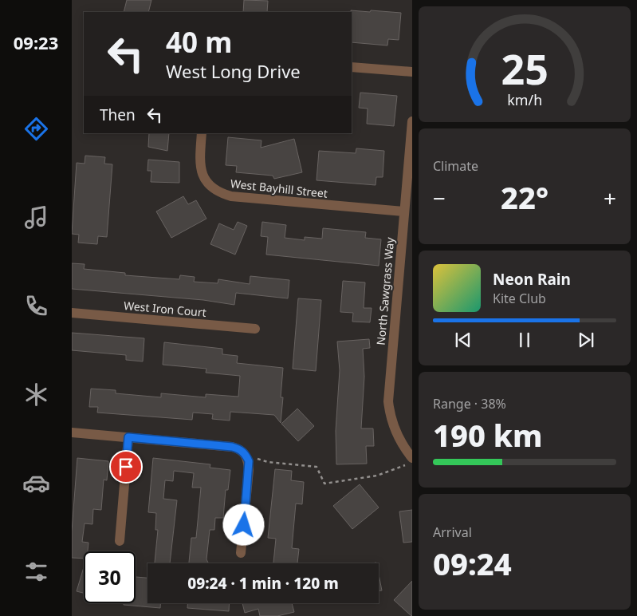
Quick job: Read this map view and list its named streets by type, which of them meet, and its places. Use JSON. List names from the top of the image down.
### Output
{
  "streets": {
    "street": ["West Bayhill Street", "North Sawgrass Way", "West Iron Court"]
  },
  "crossings": [
    ["West Bayhill Street", "North Sawgrass Way"]
  ],
  "page": {
    "tabs": "09:23",
    "turn": ["40 m", "West Long Drive"],
    "then": "Then",
    "tile": [
      "Climate",
      ["Range · 38%", "190 km"],
      ["Arrival", "09:24"]
    ],
    "heat": ["−", "22°", "+"],
    "song": ["Neon Rain", "Kite Club"],
    "limit": "30",
    "trip": "09:24 · 1 min · 120 m",
    "gauge": ["25", "km/h"]
  }
}
